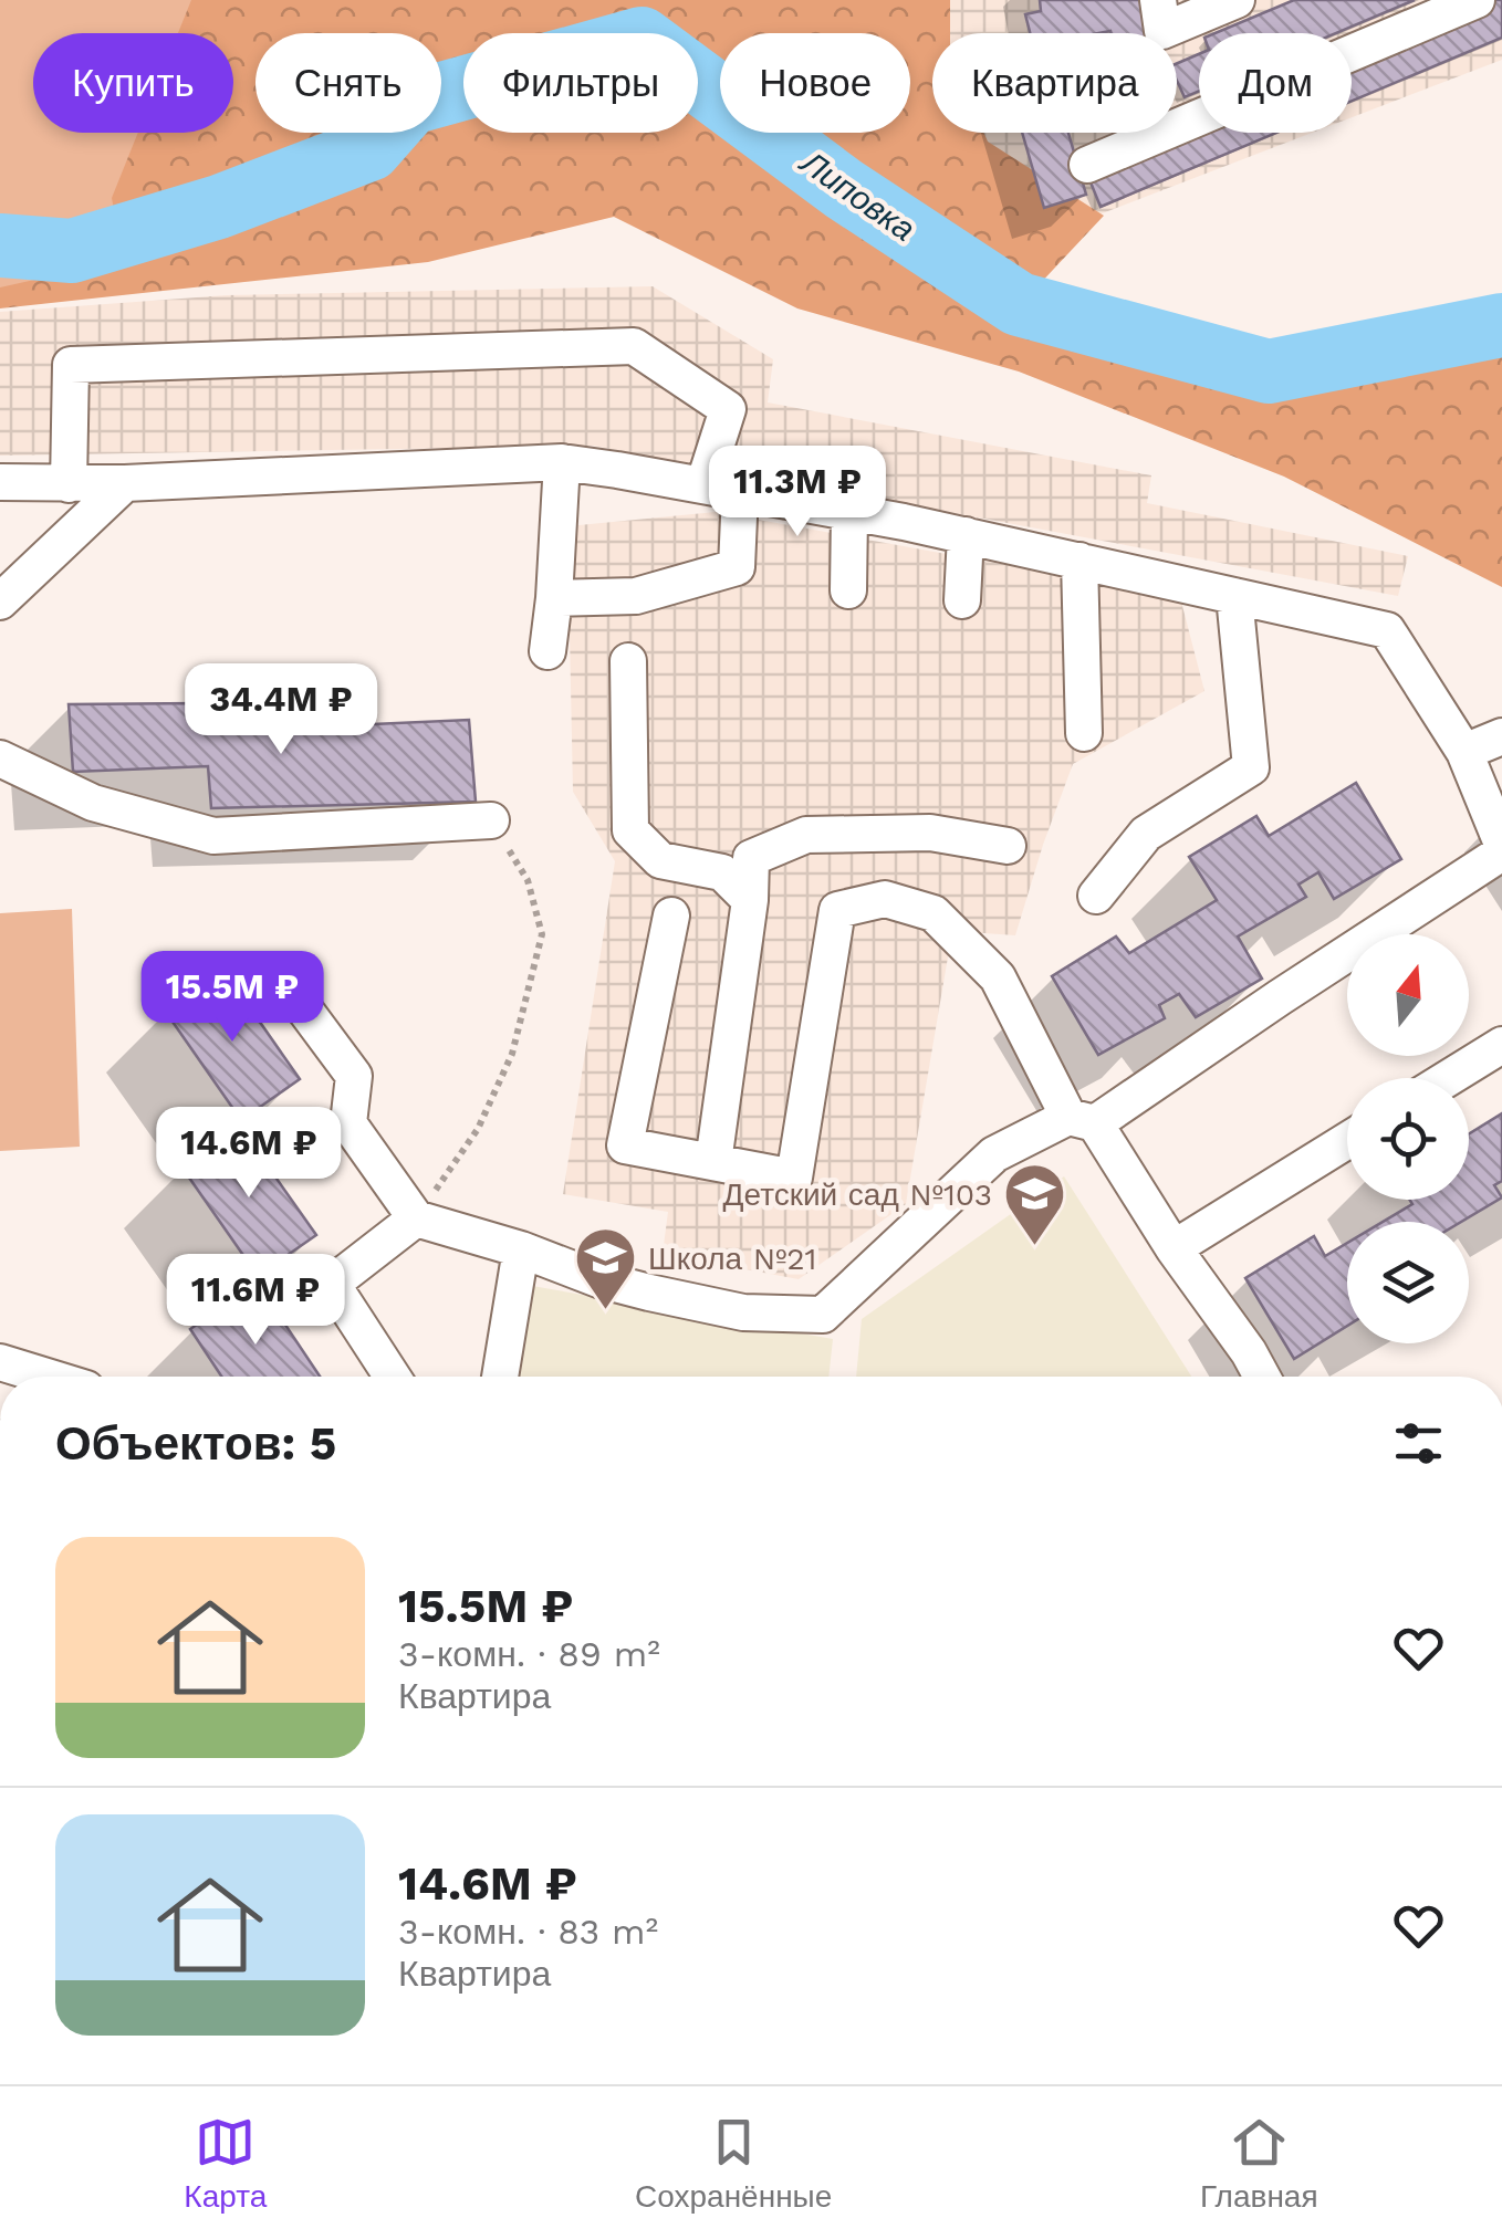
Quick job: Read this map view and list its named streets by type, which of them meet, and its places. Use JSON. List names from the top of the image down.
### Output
{
  "water": ["Липовка"],
  "places": {
    "school or university": ["Детский сад №103", "Школа №21"]
  },
  "north": "top",
  "page": {
    "chip": [
      "Купить",
      "Снять",
      "Фильтры",
      "Новое",
      "Квартира",
      "Дом"
    ],
    "price": [
      "11.3M ₽",
      "34.4M ₽",
      "15.5M ₽",
      "14.6M ₽",
      "11.6M ₽"
    ],
    "heading": "Объектов: 5",
    "list": [
      {
        "name": "15.5M ₽",
        "note": "3-комн. · 89 m² · Квартира"
      },
      {
        "name": "14.6M ₽",
        "note": "3-комн. · 83 m² · Квартира"
      }
    ],
    "tabs": ["Карта", "Сохранённые", "Главная"]
  }
}
